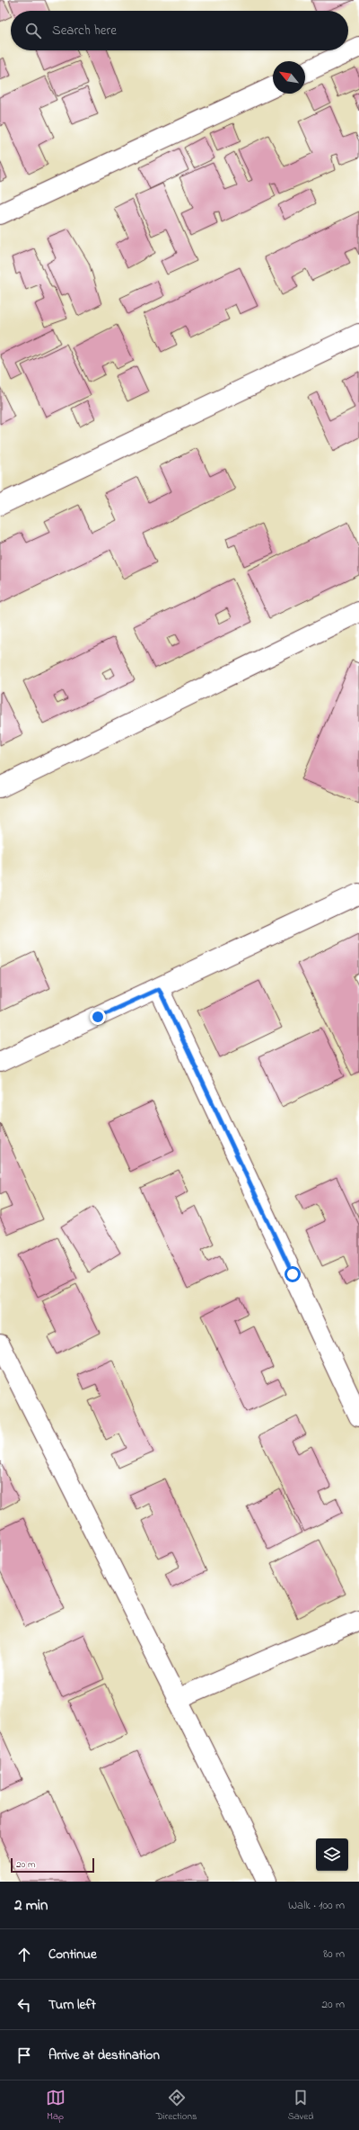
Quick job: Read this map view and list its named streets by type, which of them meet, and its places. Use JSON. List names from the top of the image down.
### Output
{
  "scale_bar": "20 m",
  "north": "top left",
  "page": {
    "search": "Search here",
    "scale": "20 m",
    "heading": ["2 min", "Walk · 100 m"],
    "list": [
      ["Continue", "80 m"],
      ["Turn left", "20 m"],
      "Arrive at destination"
    ],
    "nav": ["Map", "Directions", "Saved"]
  }
}
